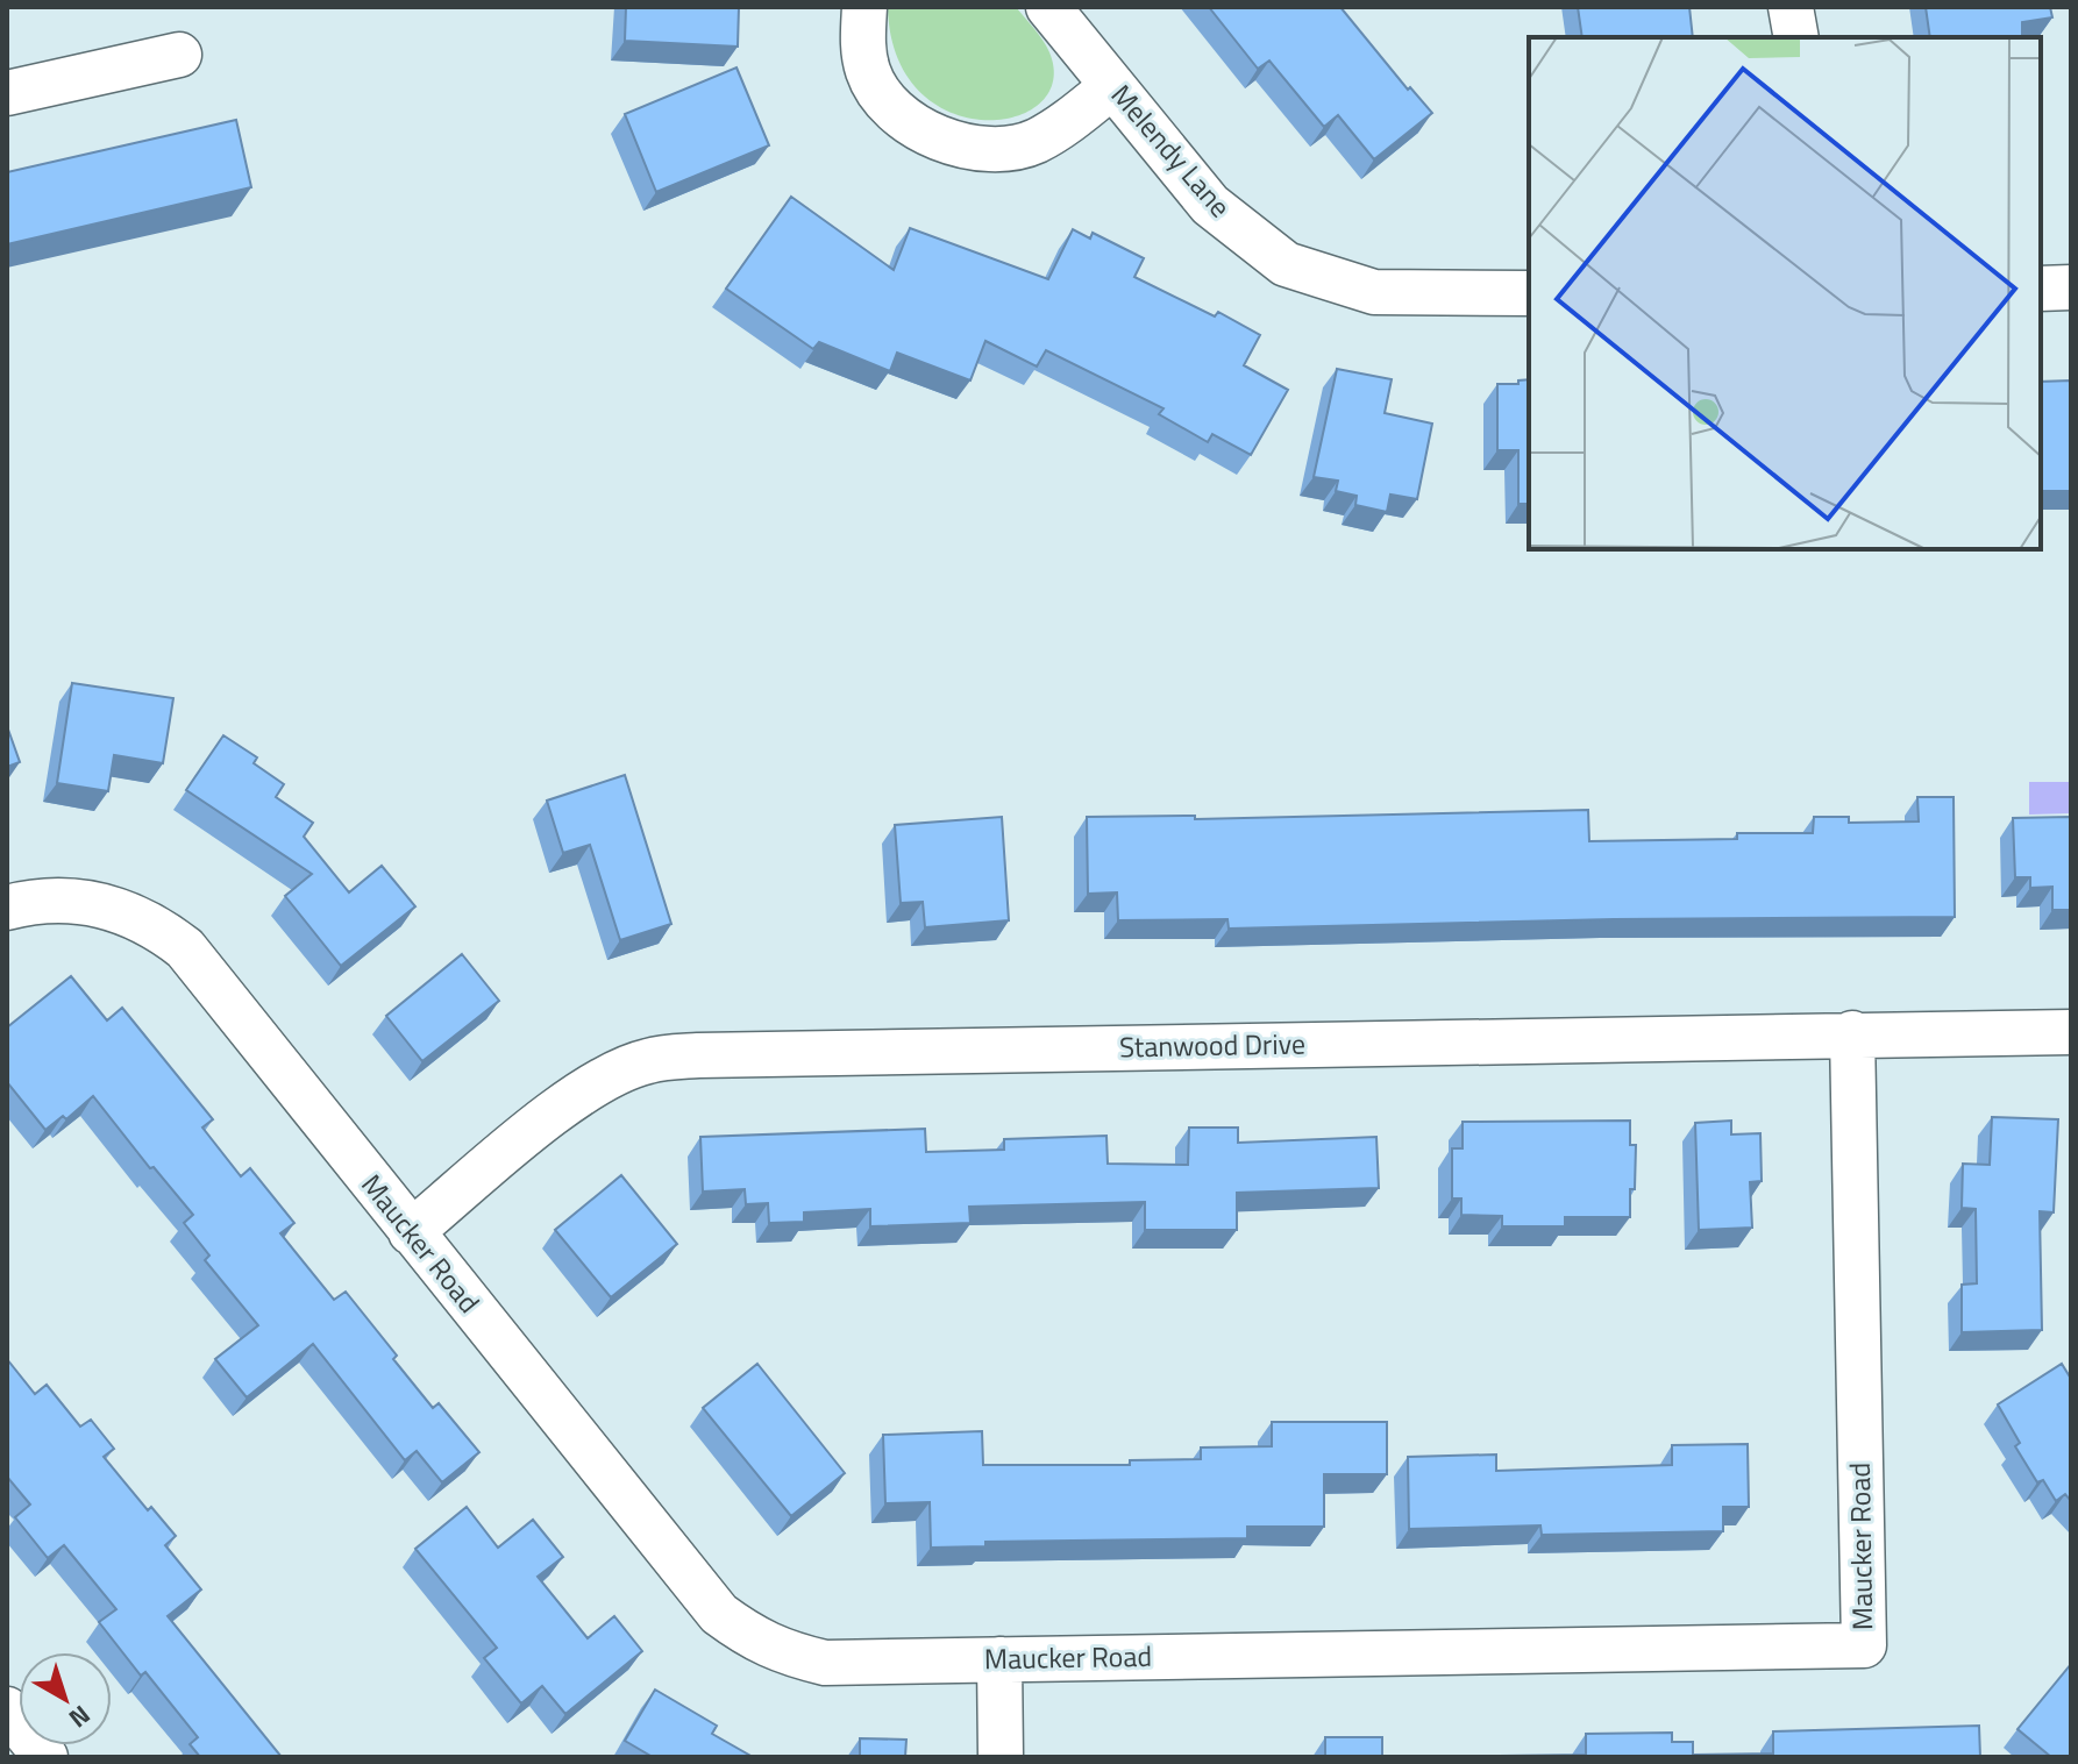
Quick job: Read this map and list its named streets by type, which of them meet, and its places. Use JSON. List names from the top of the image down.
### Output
{
  "streets": {
    "street": ["Melendy Lane", "Stanwood Drive", "Maucker Road"]
  },
  "crossings": [
    ["Stanwood Drive", "Maucker Road"]
  ],
  "north": "bottom right"
}
